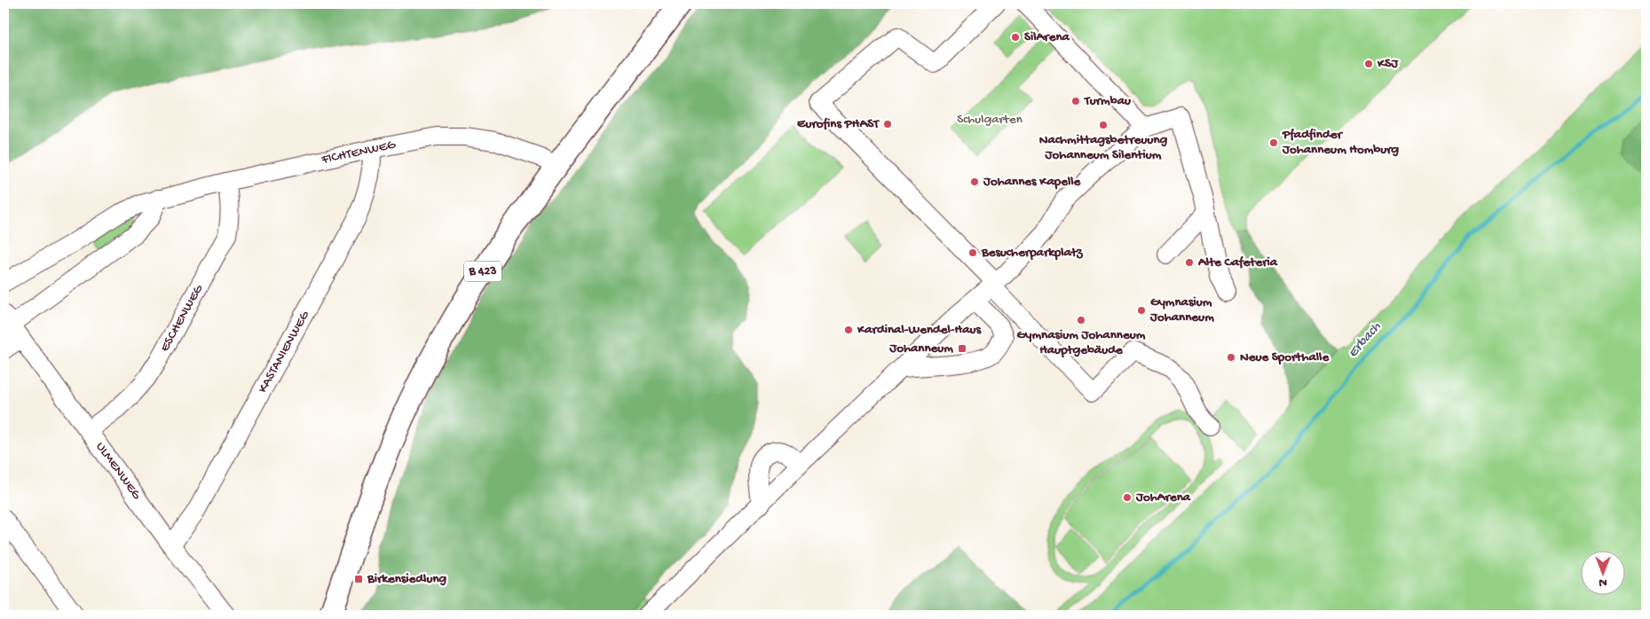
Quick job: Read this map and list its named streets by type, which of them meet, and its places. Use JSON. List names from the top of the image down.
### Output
{
  "streets": {
    "main road": ["B 423"],
    "street": [
      "FICHTENWEG",
      "ESCHENWEG",
      "KASTANIENWEG",
      "ULMENWEG"
    ]
  },
  "crossings": [
    ["FICHTENWEG", "B 423"],
    ["FICHTENWEG", "ESCHENWEG"],
    ["FICHTENWEG", "KASTANIENWEG"],
    ["ESCHENWEG", "ULMENWEG"],
    ["KASTANIENWEG", "ULMENWEG"]
  ],
  "water": ["Erbach"],
  "parks": ["Schulgarten"],
  "places": {
    "other": [
      "SilArena",
      "KSJ",
      "Turmbau",
      "Eurofins PHAST",
      "Nachmittagsbetreuung Johanneum Silentium",
      "Pfadfinder Johanneum Homburg",
      "Johannes Kapelle",
      "Besucherparkplatz",
      "Alte Cafeteria",
      "Gymnasium Johanneum",
      "Gymnasium Johanneum Hauptgebäude",
      "Kardinal-Wendel-Haus",
      "Neue Sporthalle",
      "JohArena"
    ],
    "transit": ["Johanneum", "Birkensiedlung"]
  },
  "north": "bottom"
}
